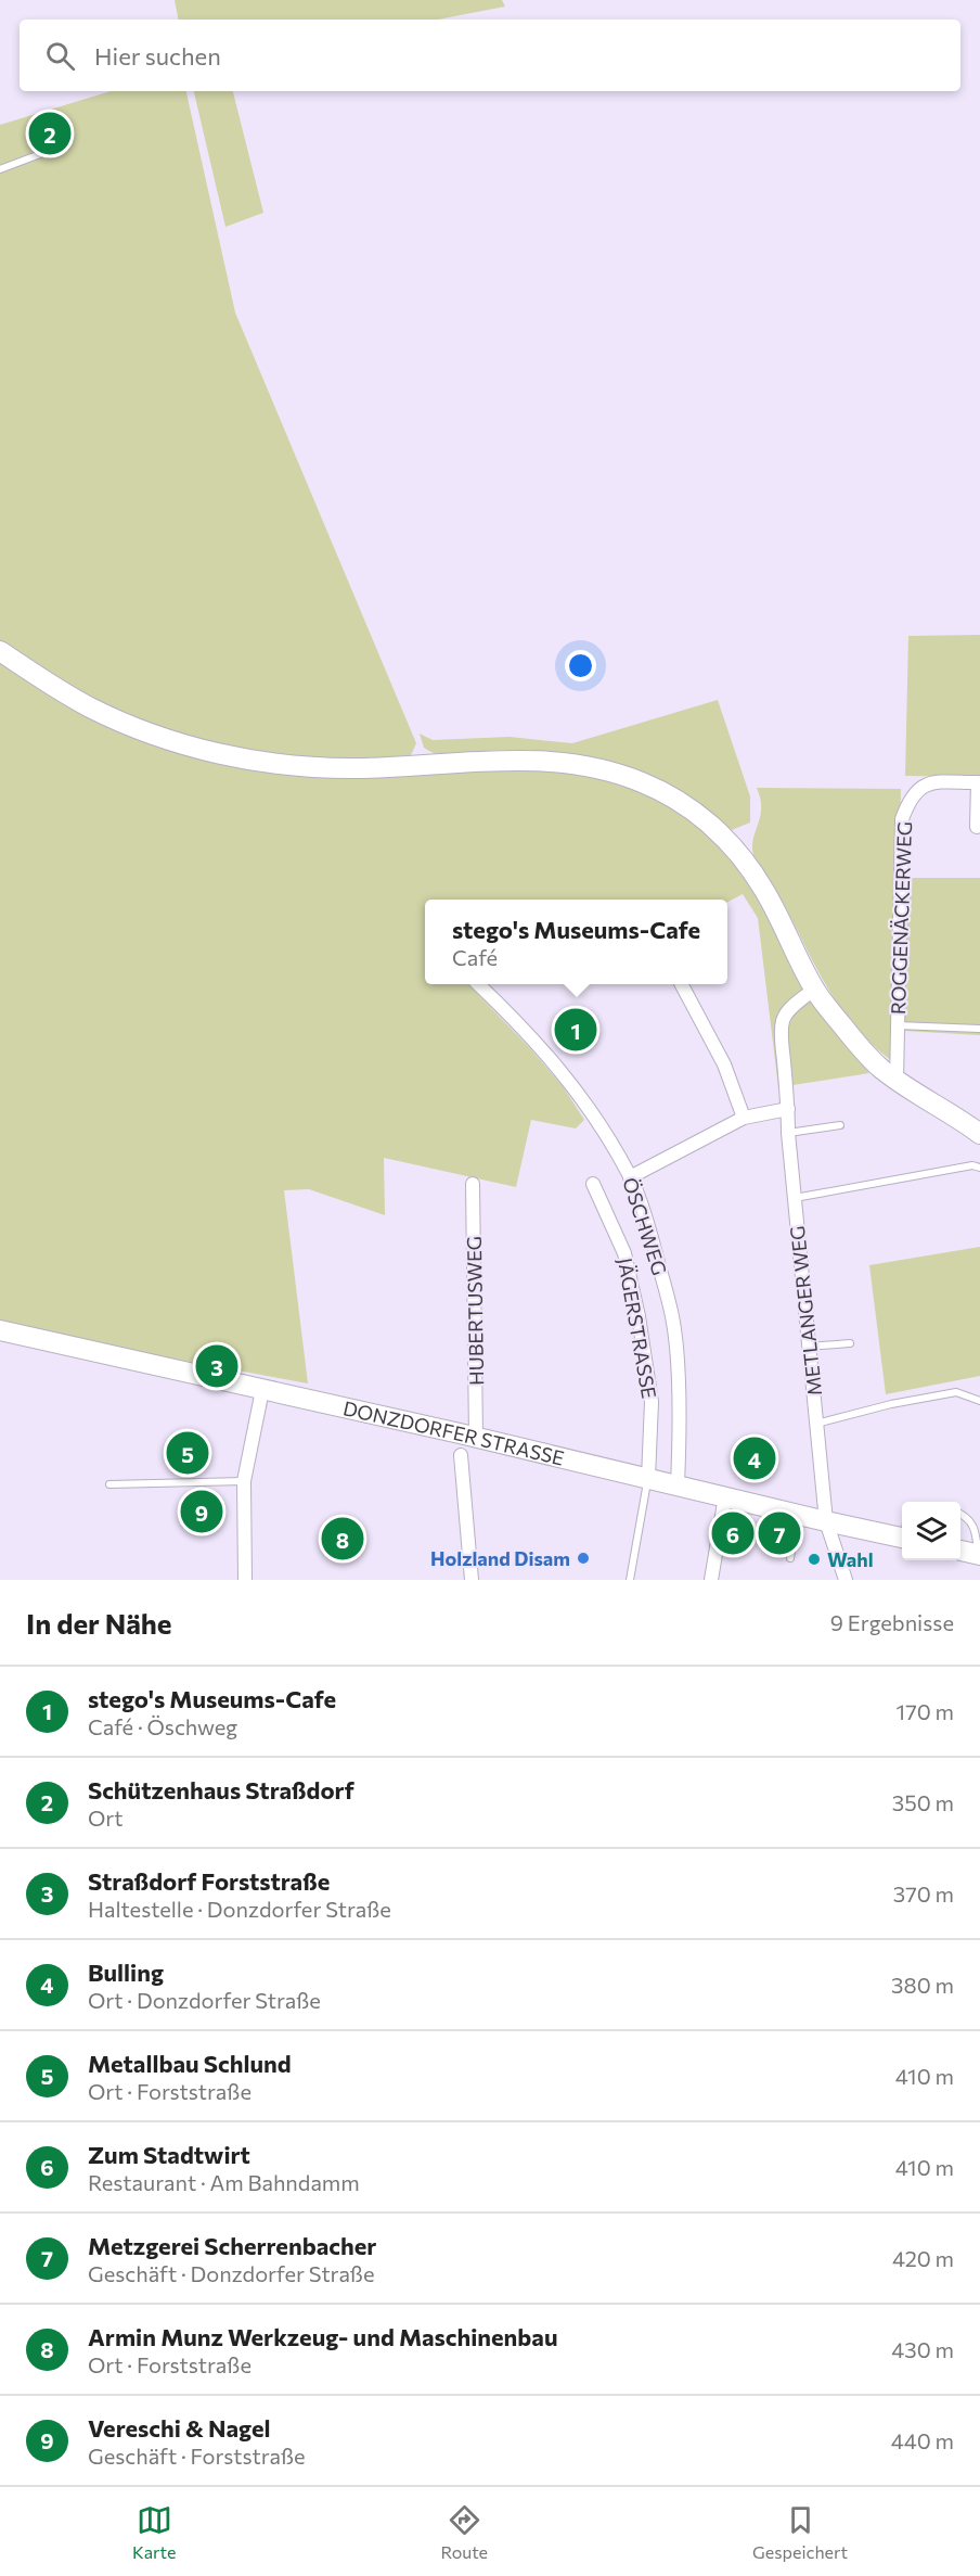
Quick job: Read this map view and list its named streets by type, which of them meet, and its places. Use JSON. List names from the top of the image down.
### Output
{
  "streets": {
    "main road": ["DONZDORFER STRASSE"],
    "street": [
      "ROGGENÄCKERWEG",
      "ÖSCHWEG",
      "HUBERTUSWEG",
      "METLANGER WEG",
      "JÄGERSTRASSE"
    ]
  },
  "crossings": [
    ["ÖSCHWEG", "DONZDORFER STRASSE"],
    ["HUBERTUSWEG", "DONZDORFER STRASSE"],
    ["METLANGER WEG", "DONZDORFER STRASSE"],
    ["JÄGERSTRASSE", "DONZDORFER STRASSE"]
  ],
  "places": ["Holzland Disam", "Wahl"],
  "page": {
    "search": "Hier suchen",
    "pins": [
      "2",
      "1",
      "3",
      "5",
      "4",
      "9",
      "6",
      "7",
      "8"
    ],
    "popup": ["stego's Museums-Cafe", "Café"],
    "heading": ["In der Nähe", "9 Ergebnisse"],
    "list": [
      {
        "mark": "1",
        "name": "stego's Museums-Cafe",
        "note": "Café · Öschweg",
        "value": "170 m"
      },
      {
        "mark": "2",
        "name": "Schützenhaus Straßdorf",
        "note": "Ort",
        "value": "350 m"
      },
      {
        "mark": "3",
        "name": "Straßdorf Forststraße",
        "note": "Haltestelle · Donzdorfer Straße",
        "value": "370 m"
      },
      {
        "mark": "4",
        "name": "Bulling",
        "note": "Ort · Donzdorfer Straße",
        "value": "380 m"
      },
      {
        "mark": "5",
        "name": "Metallbau Schlund",
        "note": "Ort · Forststraße",
        "value": "410 m"
      },
      {
        "mark": "6",
        "name": "Zum Stadtwirt",
        "note": "Restaurant · Am Bahndamm",
        "value": "410 m"
      },
      {
        "mark": "7",
        "name": "Metzgerei Scherrenbacher",
        "note": "Geschäft · Donzdorfer Straße",
        "value": "420 m"
      },
      {
        "mark": "8",
        "name": "Armin Munz Werkzeug- und Maschinenbau",
        "note": "Ort · Forststraße",
        "value": "430 m"
      },
      {
        "mark": "9",
        "name": "Vereschi & Nagel",
        "note": "Geschäft · Forststraße",
        "value": "440 m"
      }
    ],
    "nav": ["Karte", "Route", "Gespeichert"]
  }
}
